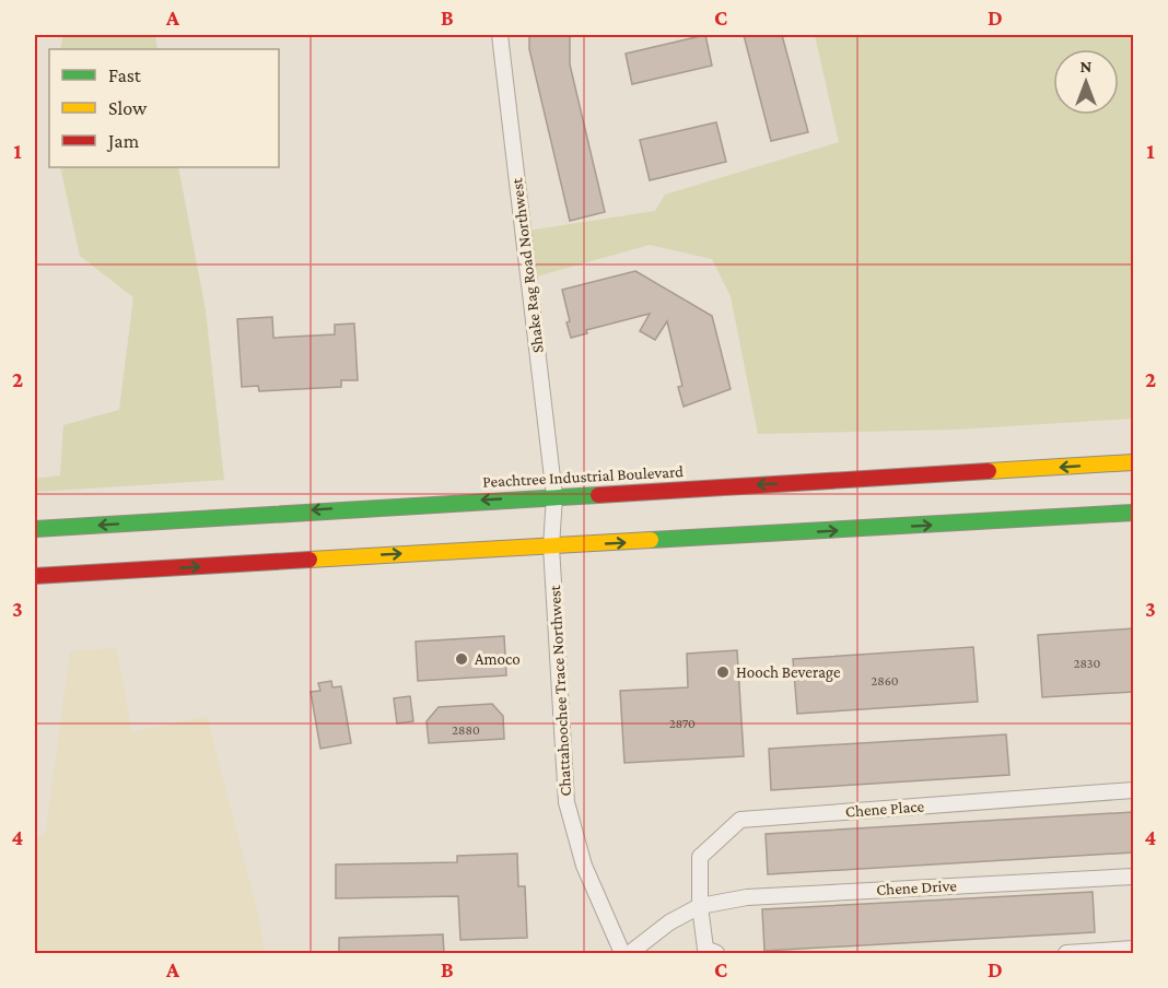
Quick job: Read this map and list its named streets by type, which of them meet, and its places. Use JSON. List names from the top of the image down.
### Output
{
  "streets": {
    "highway": ["Peachtree Industrial Boulevard"],
    "street": [
      "Shake Rag Road Northwest",
      "Chattahoochee Trace Northwest",
      "Chene Place",
      "Chene Drive"
    ]
  },
  "crossings": [
    ["Shake Rag Road Northwest", "Peachtree Industrial Boulevard"],
    ["Shake Rag Road Northwest", "Chattahoochee Trace Northwest"],
    ["Peachtree Industrial Boulevard", "Chattahoochee Trace Northwest"],
    ["Chene Place", "Chene Drive"]
  ],
  "places": ["Amoco", "Hooch Beverage"],
  "house_numbers": [
    "2830",
    "2860",
    "2870",
    "2880"
  ],
  "legend": ["Fast", "Slow", "Jam"],
  "north": "top",
  "grid": {
    "columns": [
      "A",
      "B",
      "C",
      "D"
    ],
    "rows": [
      "1",
      "2",
      "3",
      "4"
    ]
  }
}
